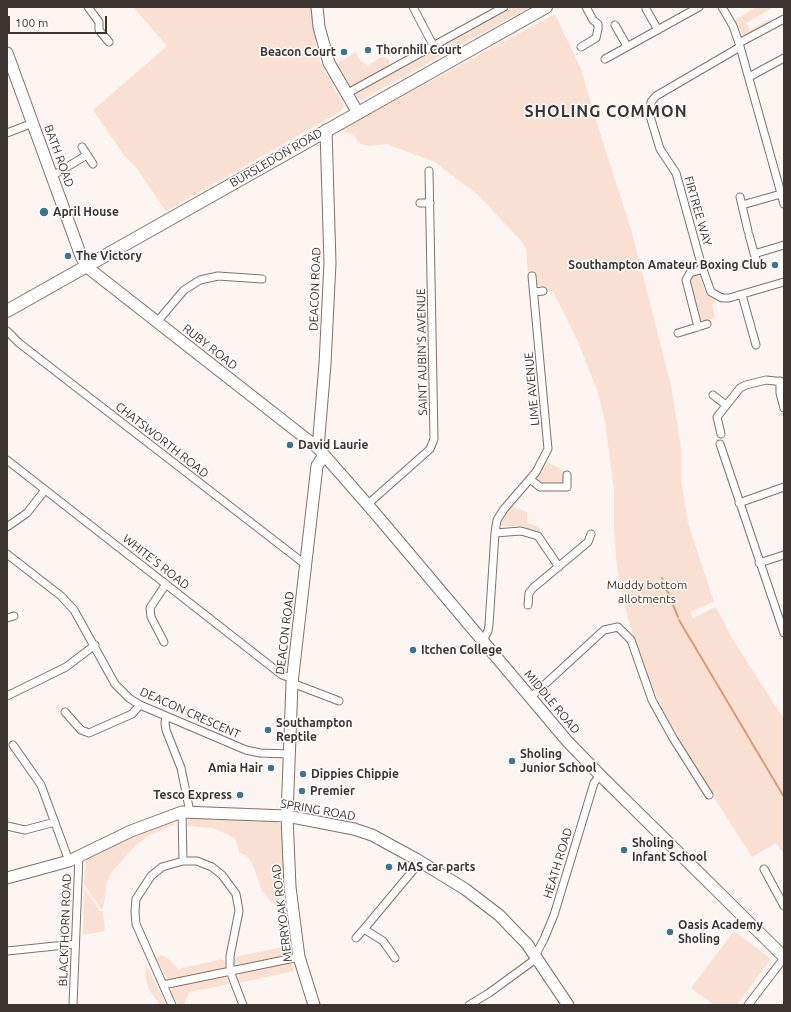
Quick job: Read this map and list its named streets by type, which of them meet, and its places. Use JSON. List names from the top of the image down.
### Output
{
  "streets": {
    "main road": ["BURSLEDON ROAD"],
    "street": [
      "BATH ROAD",
      "FIRTREE WAY",
      "DEACON ROAD",
      "RUBY ROAD",
      "SAINT AUBIN'S AVENUE",
      "LIME AVENUE",
      "CHATSWORTH ROAD",
      "WHITE'S ROAD",
      "MIDDLE ROAD",
      "DEACON CRESCENT",
      "SPRING ROAD",
      "HEATH ROAD",
      "MERRYOAK ROAD",
      "BLACKTHORN ROAD"
    ]
  },
  "crossings": [
    ["BATH ROAD", "BURSLEDON ROAD"],
    ["BATH ROAD", "RUBY ROAD"],
    ["BURSLEDON ROAD", "DEACON ROAD"],
    ["BURSLEDON ROAD", "RUBY ROAD"],
    ["DEACON ROAD", "RUBY ROAD"],
    ["DEACON ROAD", "CHATSWORTH ROAD"],
    ["DEACON ROAD", "WHITE'S ROAD"],
    ["DEACON ROAD", "MIDDLE ROAD"],
    ["DEACON ROAD", "DEACON CRESCENT"],
    ["DEACON ROAD", "SPRING ROAD"],
    ["DEACON ROAD", "MERRYOAK ROAD"],
    ["RUBY ROAD", "MIDDLE ROAD"],
    ["SAINT AUBIN'S AVENUE", "MIDDLE ROAD"],
    ["LIME AVENUE", "MIDDLE ROAD"],
    ["MIDDLE ROAD", "HEATH ROAD"],
    ["SPRING ROAD", "HEATH ROAD"],
    ["SPRING ROAD", "MERRYOAK ROAD"],
    ["SPRING ROAD", "BLACKTHORN ROAD"]
  ],
  "districts": ["SHOLING COMMON"],
  "parks": ["Muddy bottom allotments"],
  "places": [
    "Thornhill Court",
    "Beacon Court",
    "April House",
    "The Victory",
    "Southampton Amateur Boxing Club",
    "David Laurie",
    "Itchen College",
    "Southampton Reptile",
    "Sholing Junior School",
    "Amia Hair",
    "Dippies Chippie",
    "Premier",
    "Tesco Express",
    "Sholing Infant School",
    "MAS car parts",
    "Oasis Academy Sholing"
  ],
  "scale_bar": "100 m"
}
